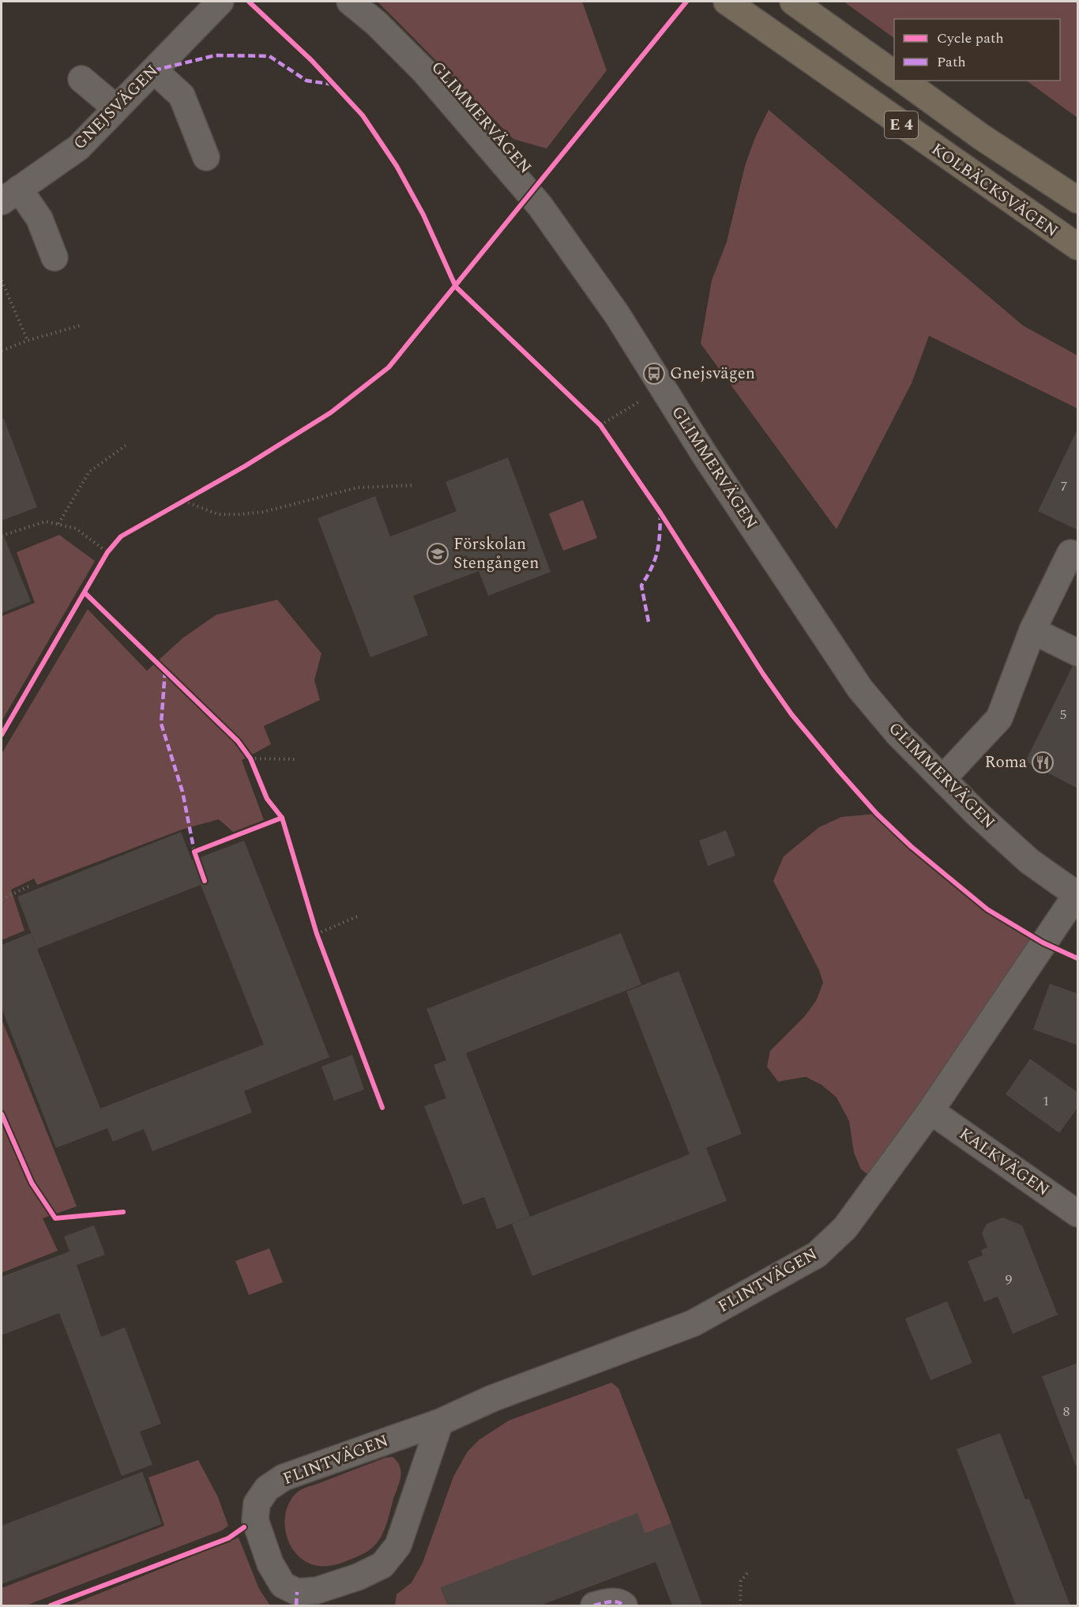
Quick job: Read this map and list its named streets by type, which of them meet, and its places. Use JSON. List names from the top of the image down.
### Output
{
  "streets": {
    "highway": ["E 4", "KOLBÄCKSVÄGEN"],
    "street": [
      "GNEJSVÄGEN",
      "GLIMMERVÄGEN",
      "KALKVÄGEN",
      "FLINTVÄGEN"
    ]
  },
  "crossings": [
    ["GLIMMERVÄGEN", "FLINTVÄGEN"],
    ["KALKVÄGEN", "FLINTVÄGEN"]
  ],
  "places": {
    "bus stop": ["Gnejsvägen"],
    "school or university": ["Förskolan Stengången"],
    "restaurant": ["Roma"]
  },
  "house_numbers": [
    "7",
    "5",
    "1",
    "9",
    "8"
  ],
  "legend": ["Cycle path", "Path"]
}
